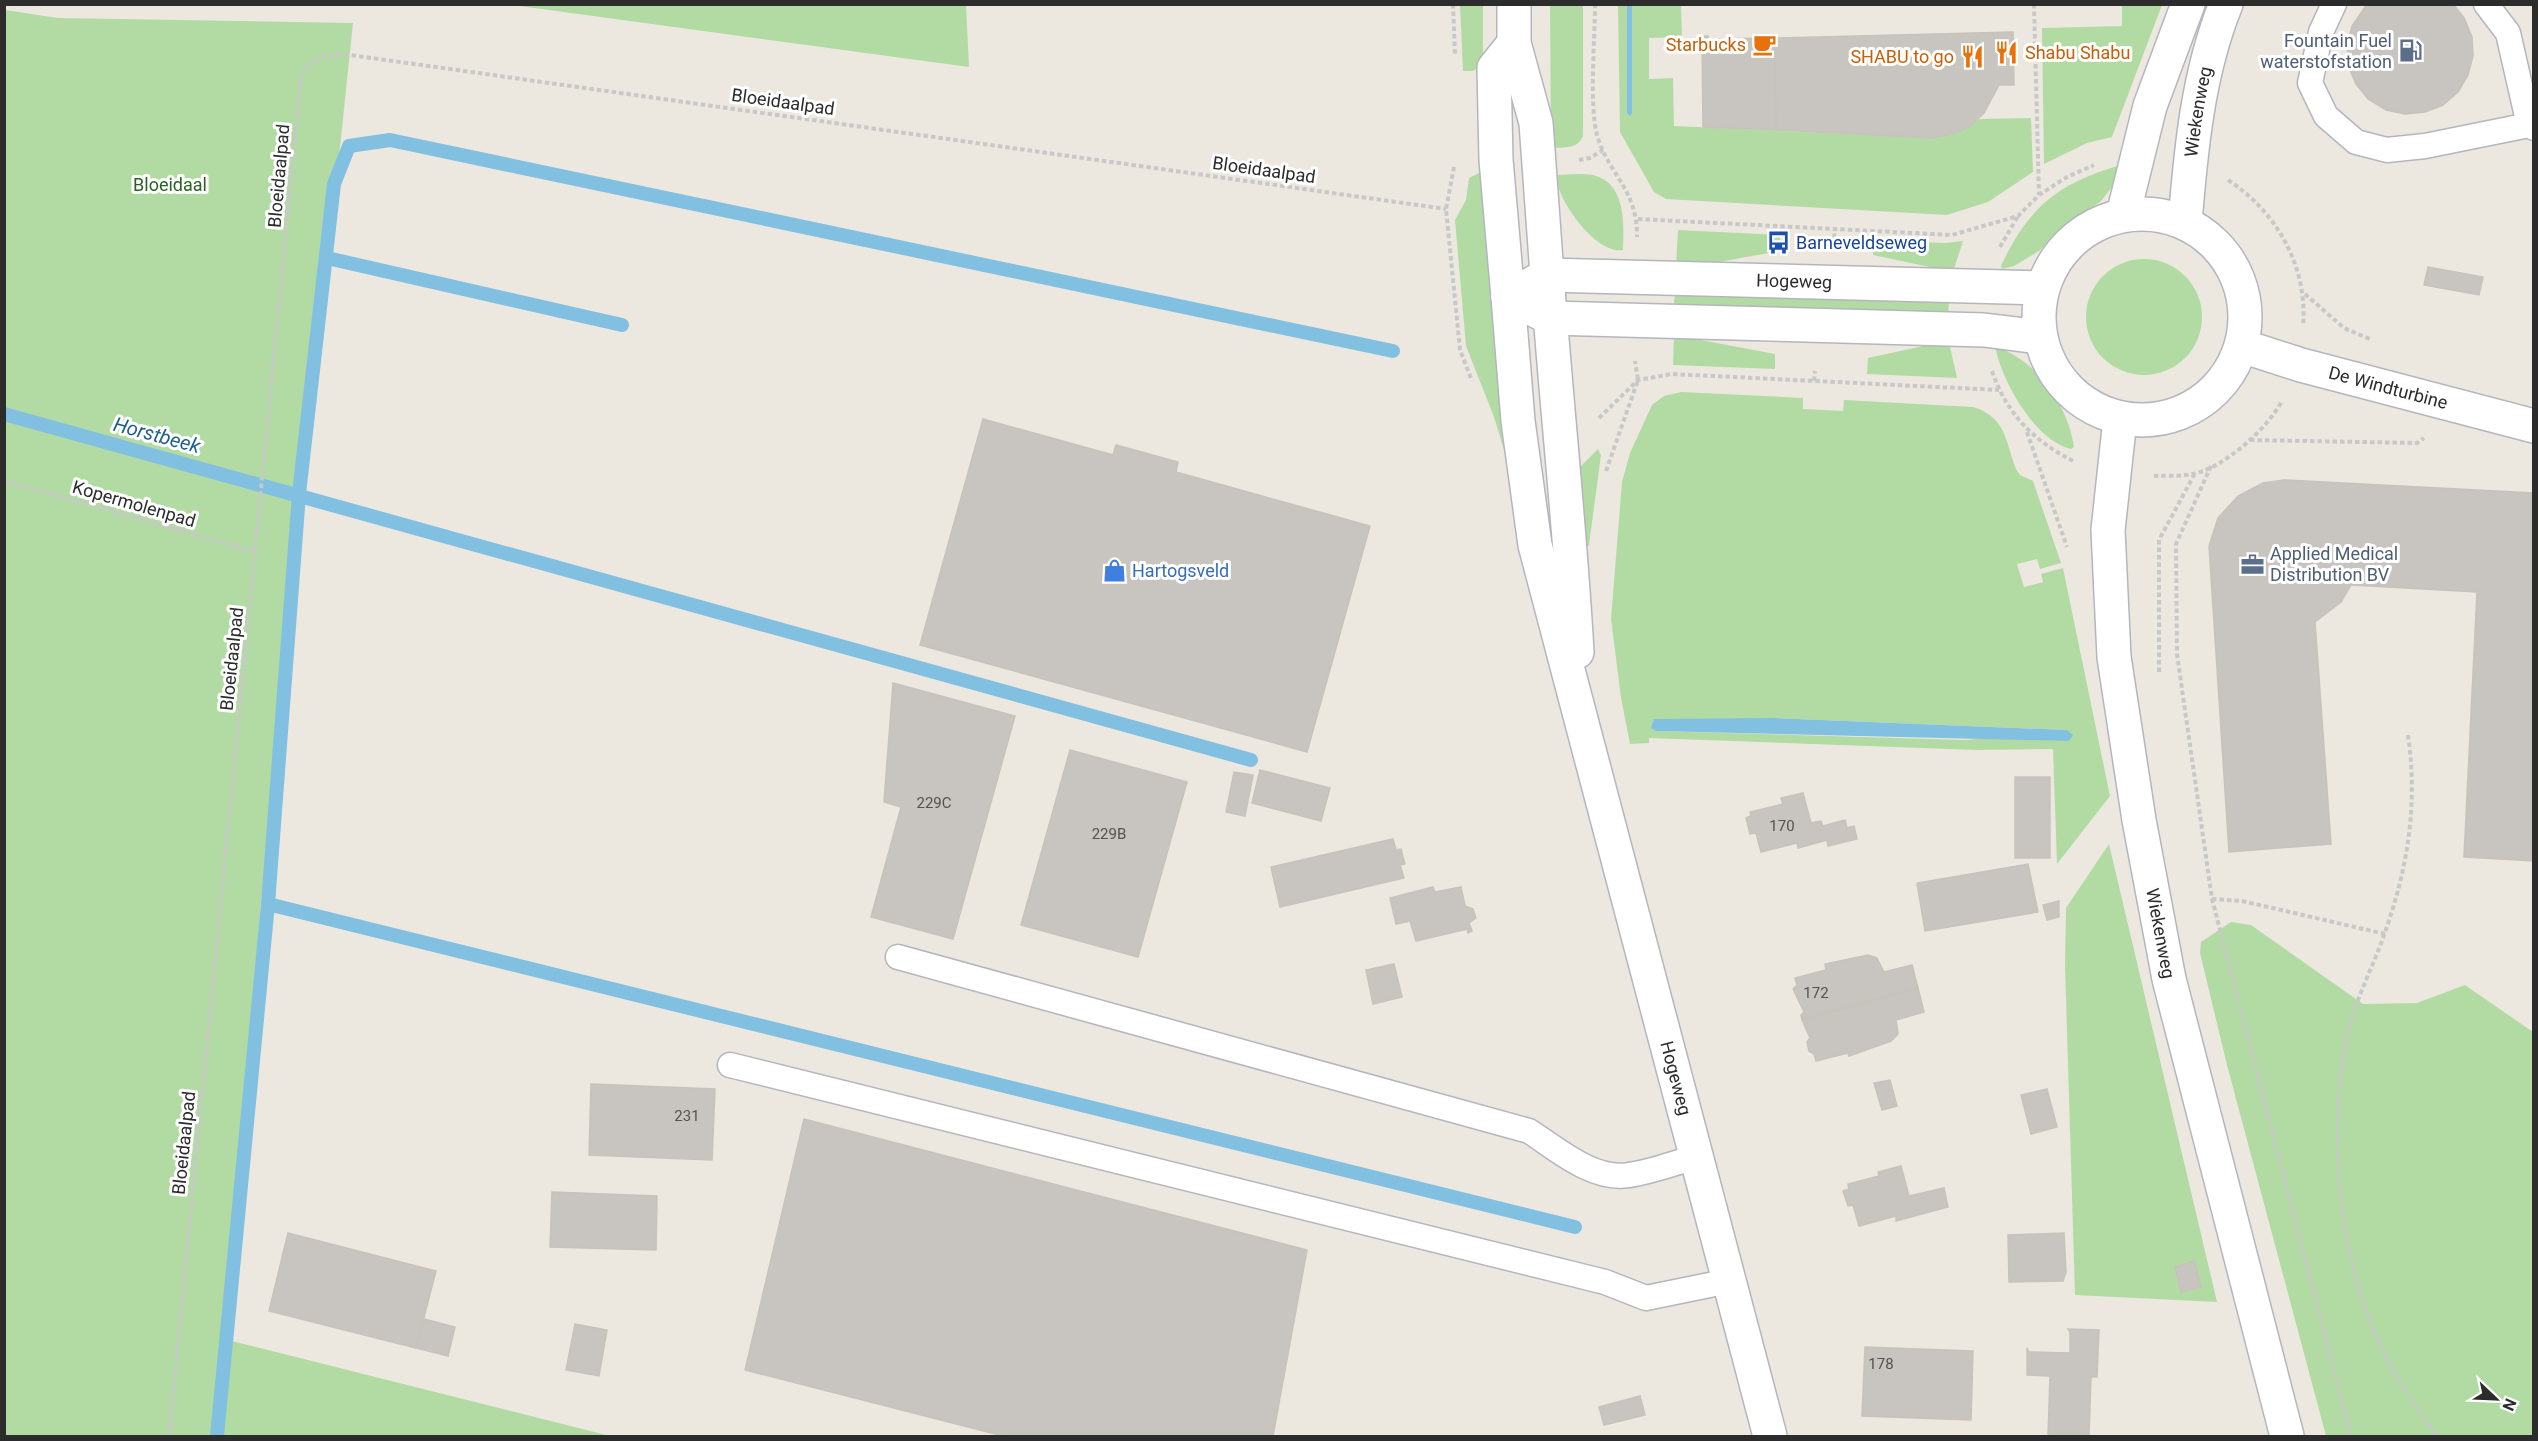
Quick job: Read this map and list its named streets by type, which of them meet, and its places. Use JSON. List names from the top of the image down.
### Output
{
  "streets": {
    "street": ["Wiekenweg", "Hogeweg", "De Windturbine"],
    "path": ["Bloeidaalpad", "Kopermolenpad"]
  },
  "crossings": [
    ["Bloeidaalpad", "Kopermolenpad"],
    ["Wiekenweg", "Hogeweg"],
    ["Wiekenweg", "De Windturbine"],
    ["Hogeweg", "De Windturbine"]
  ],
  "water": ["Horstbeek"],
  "parks": ["Bloeidaal"],
  "places": {
    "cafe": ["Starbucks"],
    "fuel station": ["Fountain Fuel waterstofstation"],
    "restaurant": ["Shabu Shabu", "SHABU to go"],
    "bus stop": ["Barneveldseweg"],
    "office": ["Applied Medical Distribution BV"],
    "shop": ["Hartogsveld"]
  },
  "house_numbers": [
    "229C",
    "170",
    "229B",
    "172",
    "231",
    "178"
  ],
  "north": "bottom right"
}
